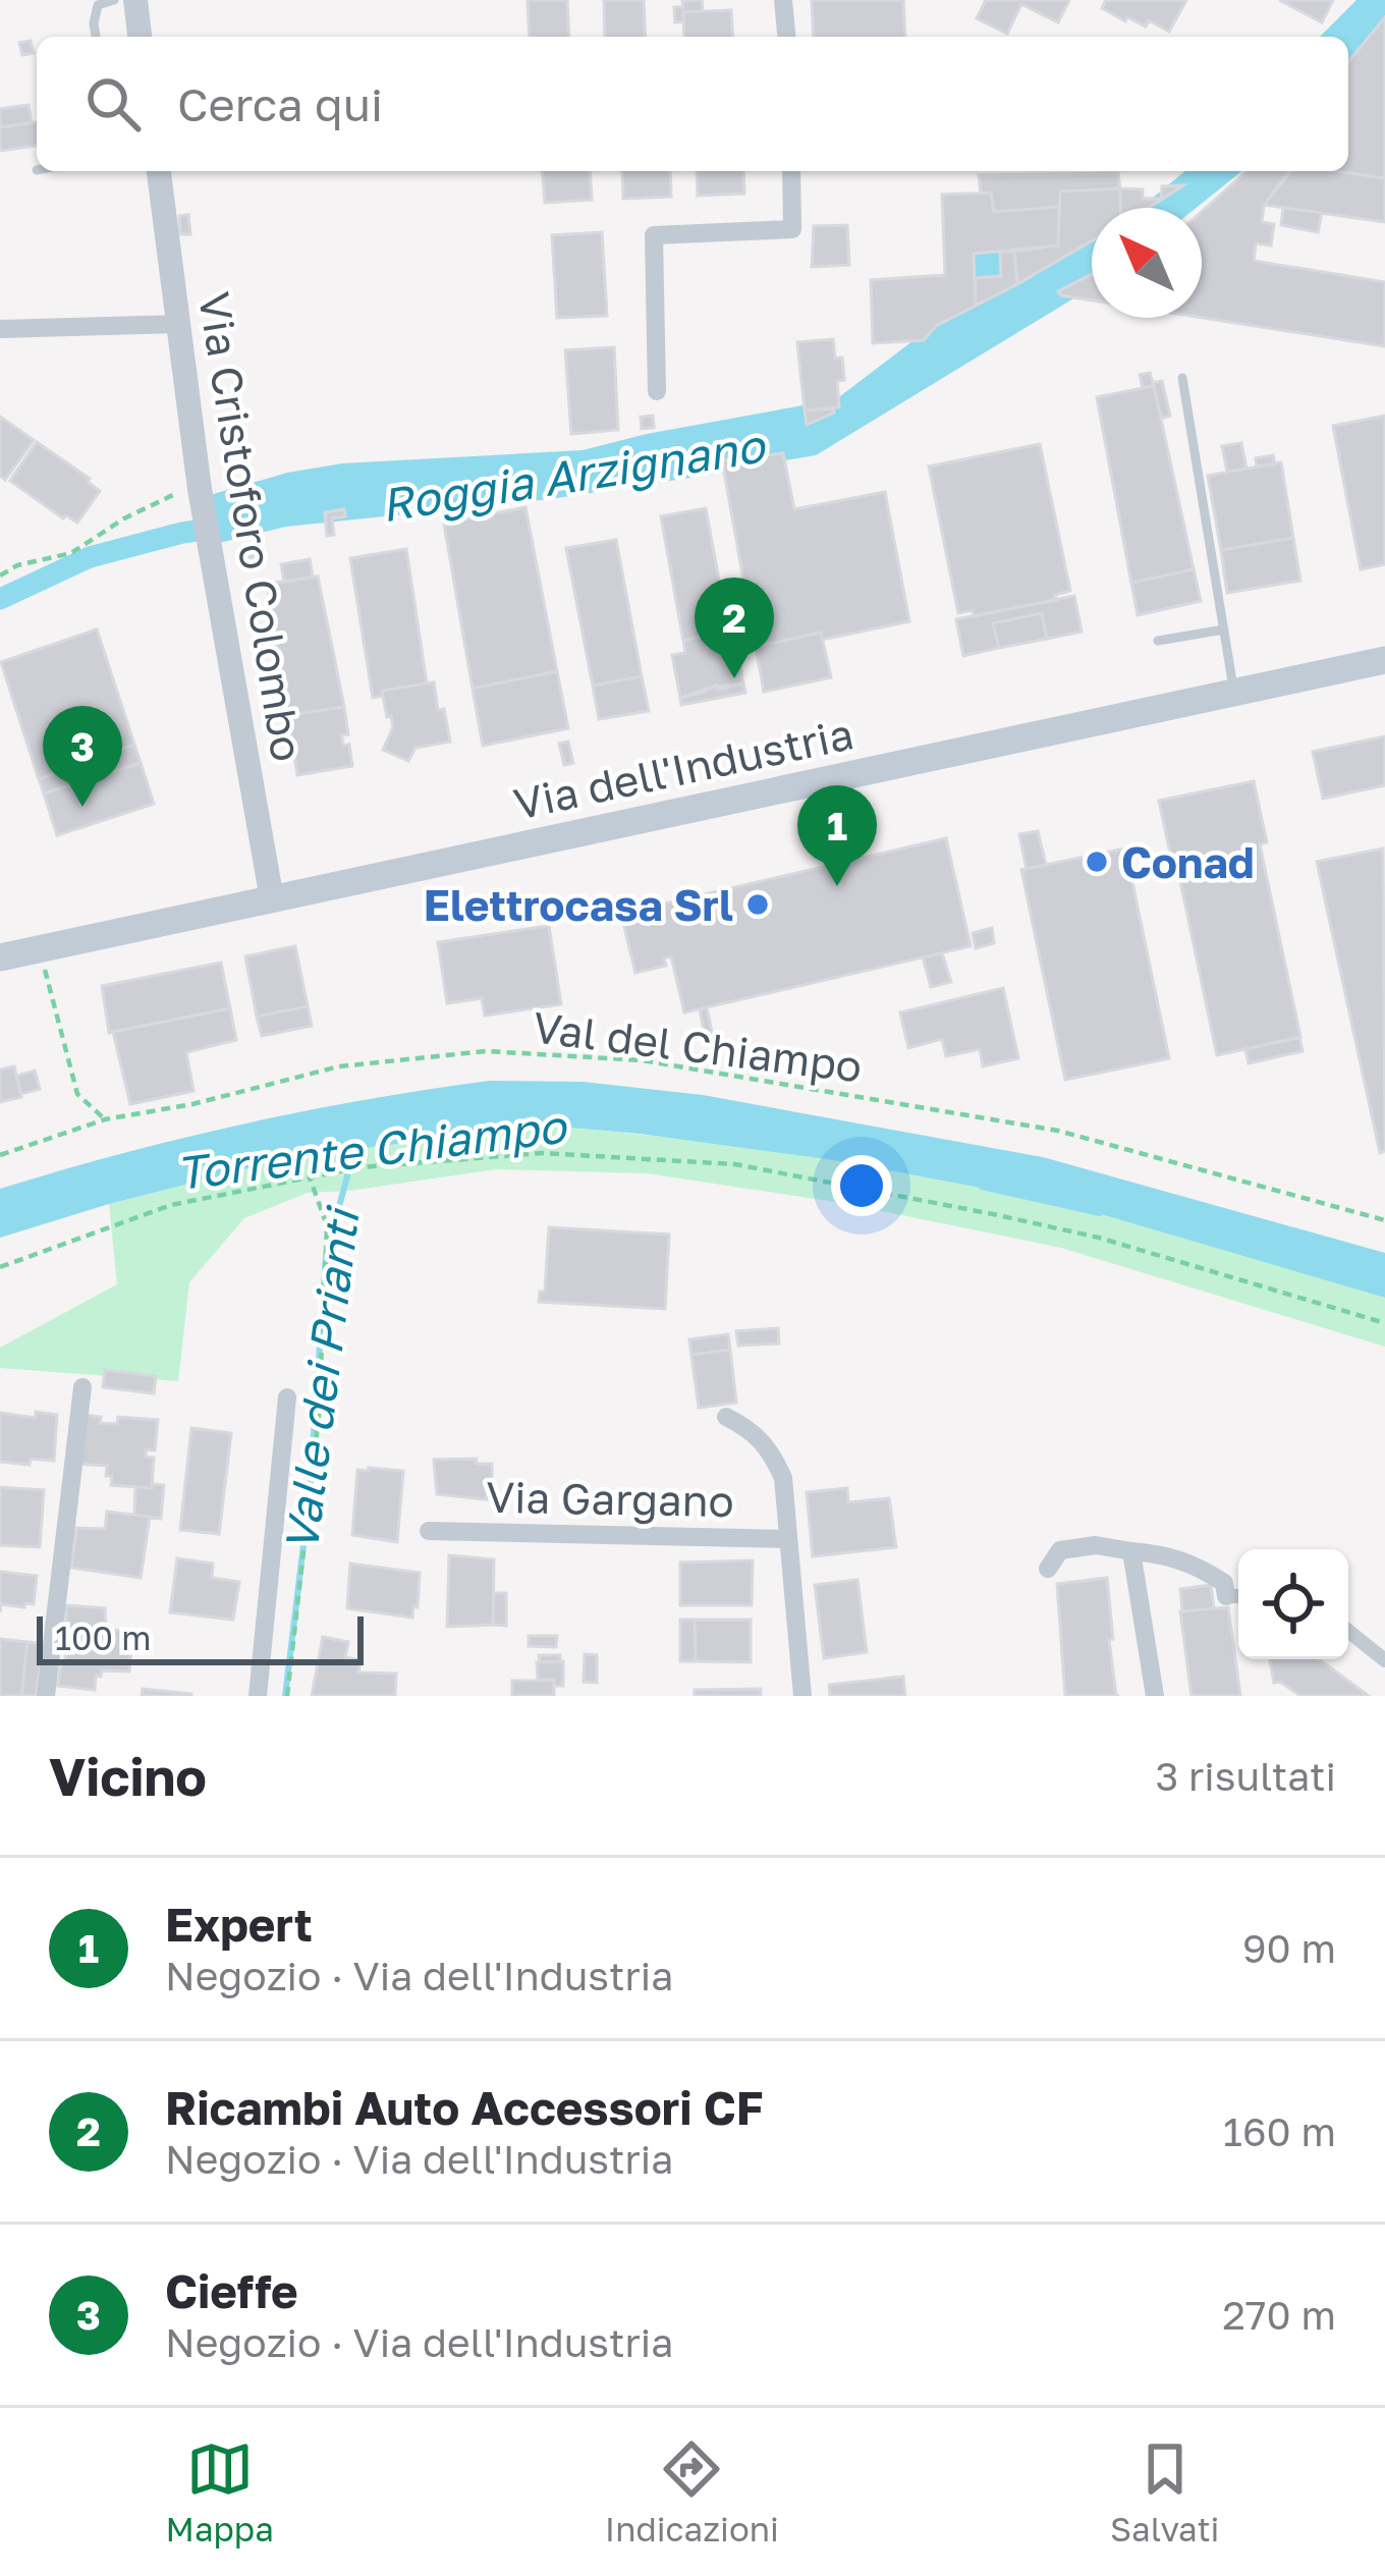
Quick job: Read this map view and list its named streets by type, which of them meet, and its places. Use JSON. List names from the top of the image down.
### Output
{
  "streets": {
    "main road": ["Via dell'Industria"],
    "street": ["Via Cristoforo Colombo", "Via Gargano"],
    "path": ["Val del Chiampo"]
  },
  "crossings": [
    ["Via Cristoforo Colombo", "Via dell'Industria"]
  ],
  "water": ["Roggia Arzignano", "Torrente Chiampo", "Valle dei Prianti"],
  "places": ["Conad", "Elettrocasa Srl"],
  "scale_bar": "100 m",
  "north": "top left",
  "page": {
    "search": "Cerca qui",
    "pins": ["2", "3", "1"],
    "scale": "100 m",
    "heading": ["Vicino", "3 risultati"],
    "list": [
      {
        "mark": "1",
        "name": "Expert",
        "note": "Negozio · Via dell'Industria",
        "value": "90 m"
      },
      {
        "mark": "2",
        "name": "Ricambi Auto Accessori CF",
        "note": "Negozio · Via dell'Industria",
        "value": "160 m"
      },
      {
        "mark": "3",
        "name": "Cieffe",
        "note": "Negozio · Via dell'Industria",
        "value": "270 m"
      }
    ],
    "nav": ["Mappa", "Indicazioni", "Salvati"]
  }
}
